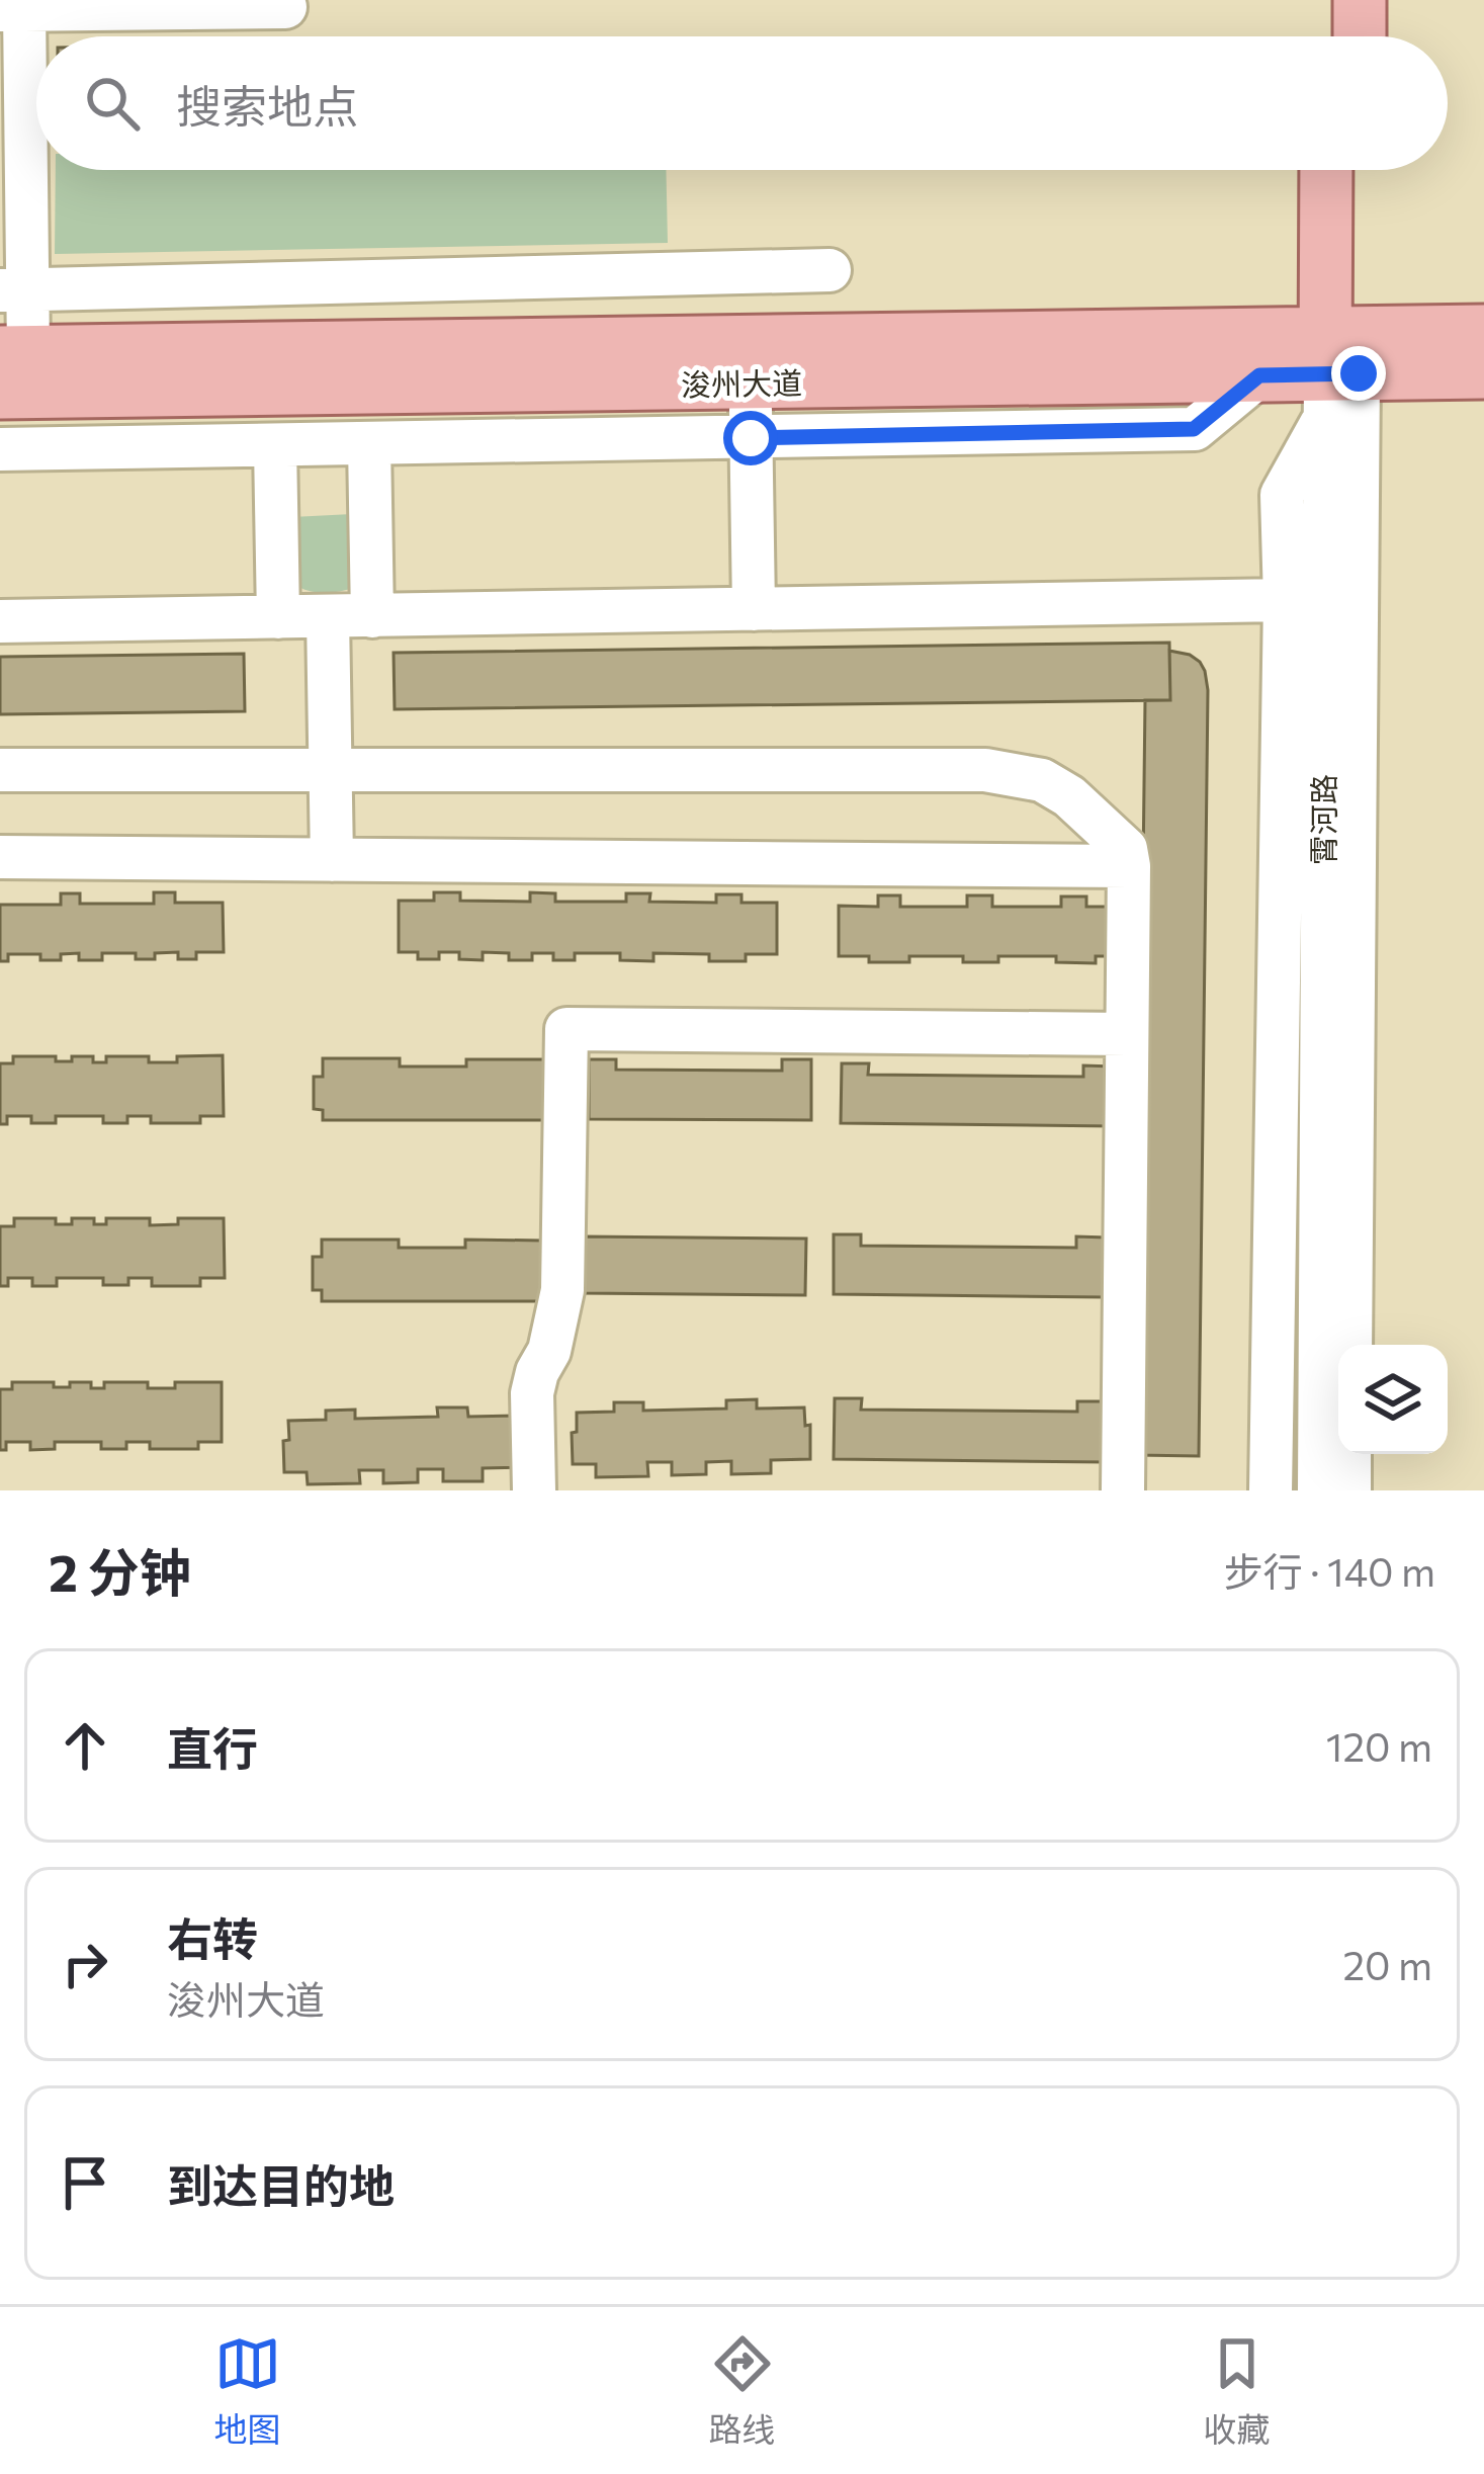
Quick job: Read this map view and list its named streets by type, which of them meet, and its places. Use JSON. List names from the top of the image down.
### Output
{
  "streets": {
    "main road": ["浚州大道", "霄河路"]
  },
  "crossings": [
    ["浚州大道", "霄河路"]
  ],
  "page": {
    "search": "搜索地点",
    "heading": ["2 分钟", "步行 · 140 m"],
    "list": [
      ["直行", "120 m"],
      ["右转", "浚州大道", "20 m"],
      "到达目的地"
    ],
    "nav": ["地图", "路线", "收藏"]
  }
}
